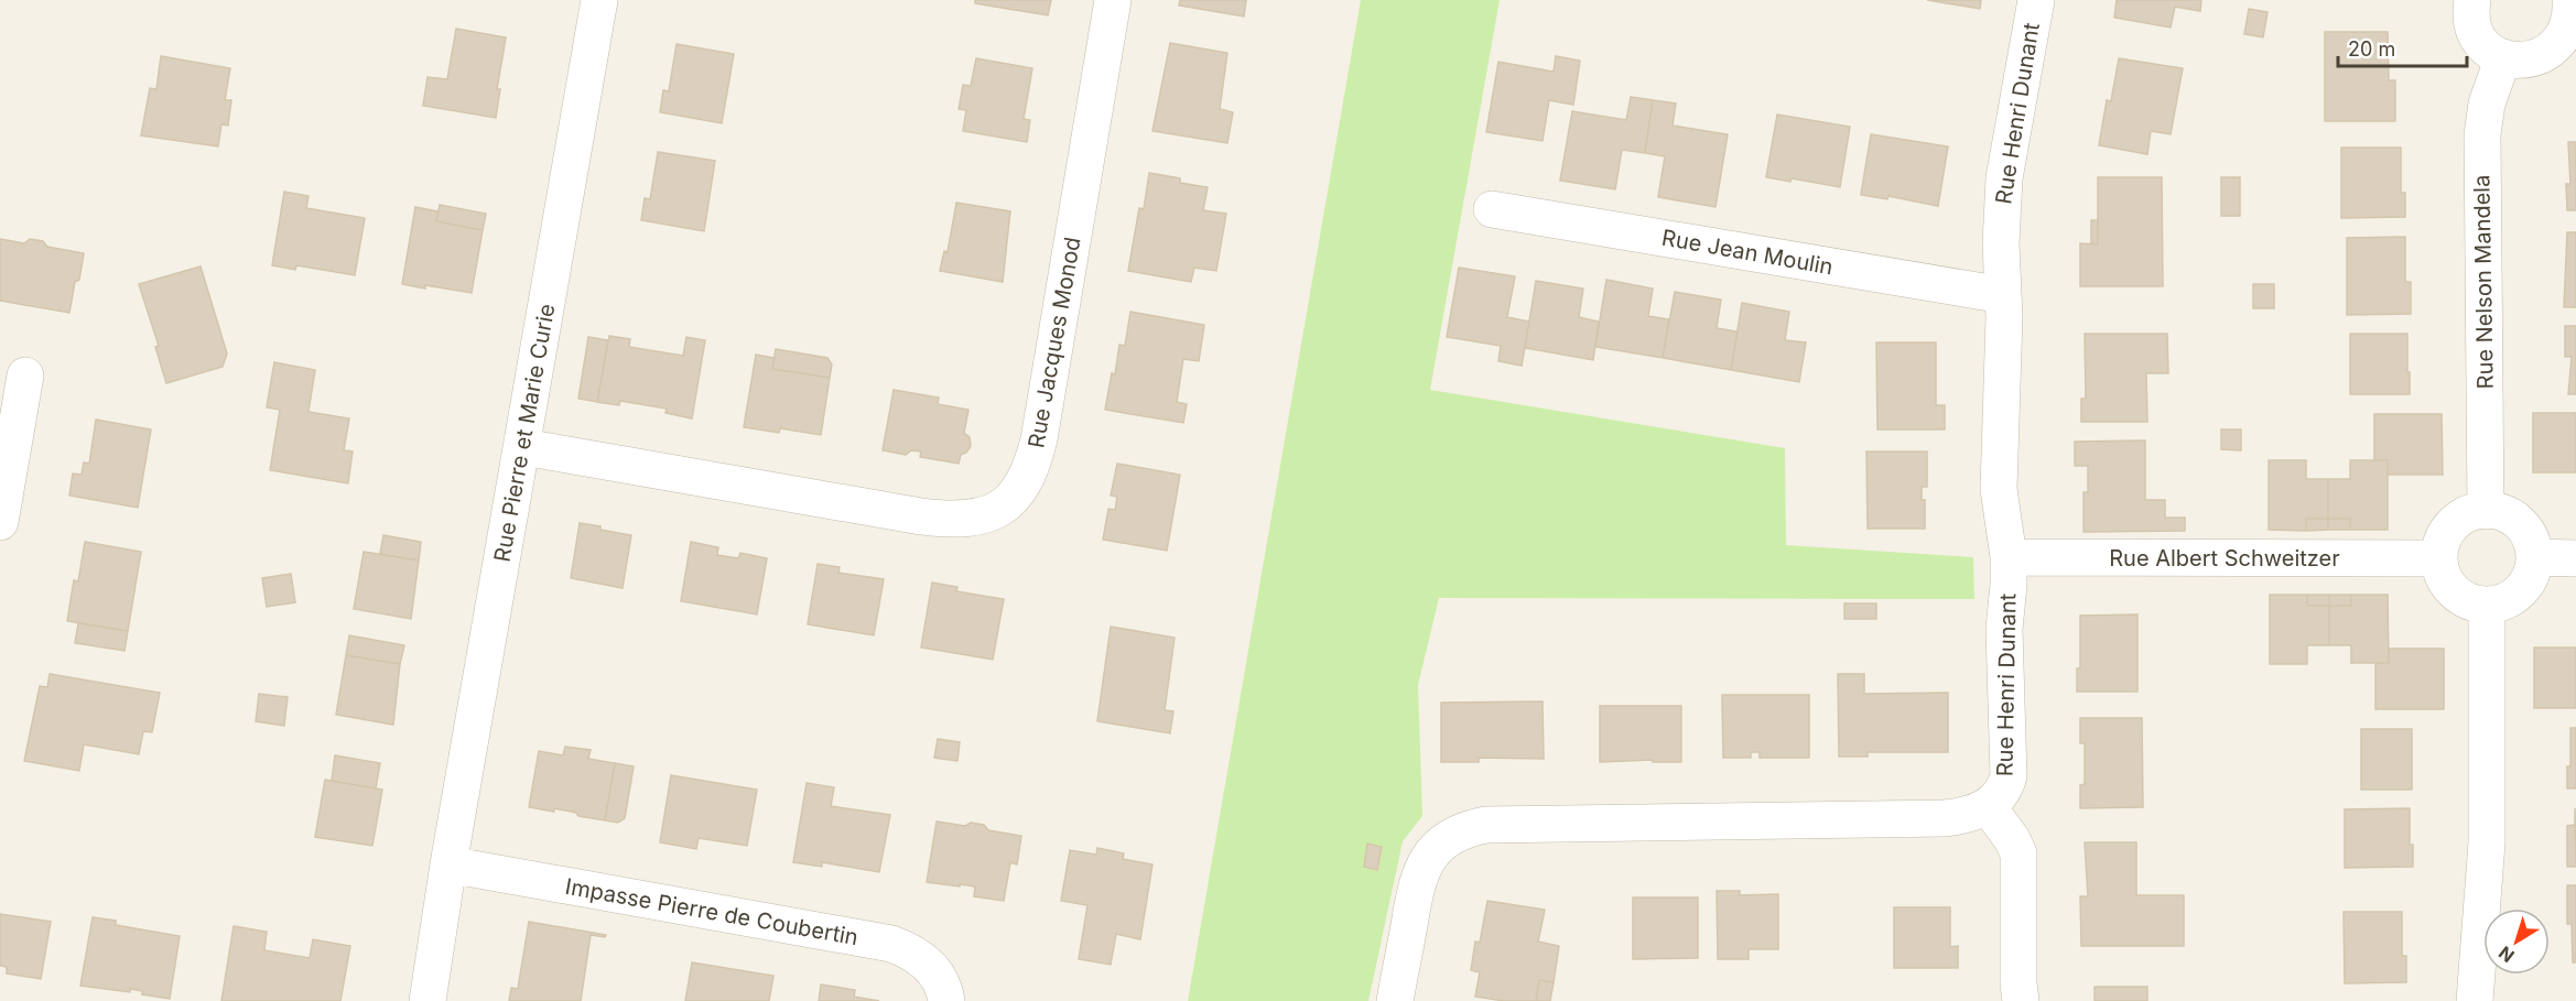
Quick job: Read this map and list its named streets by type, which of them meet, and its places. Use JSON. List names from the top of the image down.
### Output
{
  "streets": {
    "street": [
      "Rue Henri Dunant",
      "Rue Jean Moulin",
      "Rue Nelson Mandela",
      "Rue Jacques Monod",
      "Rue Pierre et Marie Curie",
      "Rue Albert Schweitzer",
      "Impasse Pierre de Coubertin"
    ]
  },
  "crossings": [
    ["Rue Henri Dunant", "Rue Jean Moulin"],
    ["Rue Henri Dunant", "Rue Albert Schweitzer"],
    ["Rue Nelson Mandela", "Rue Albert Schweitzer"],
    ["Rue Jacques Monod", "Rue Pierre et Marie Curie"],
    ["Rue Pierre et Marie Curie", "Impasse Pierre de Coubertin"]
  ],
  "scale_bar": "20 m",
  "north": "bottom left"
}
